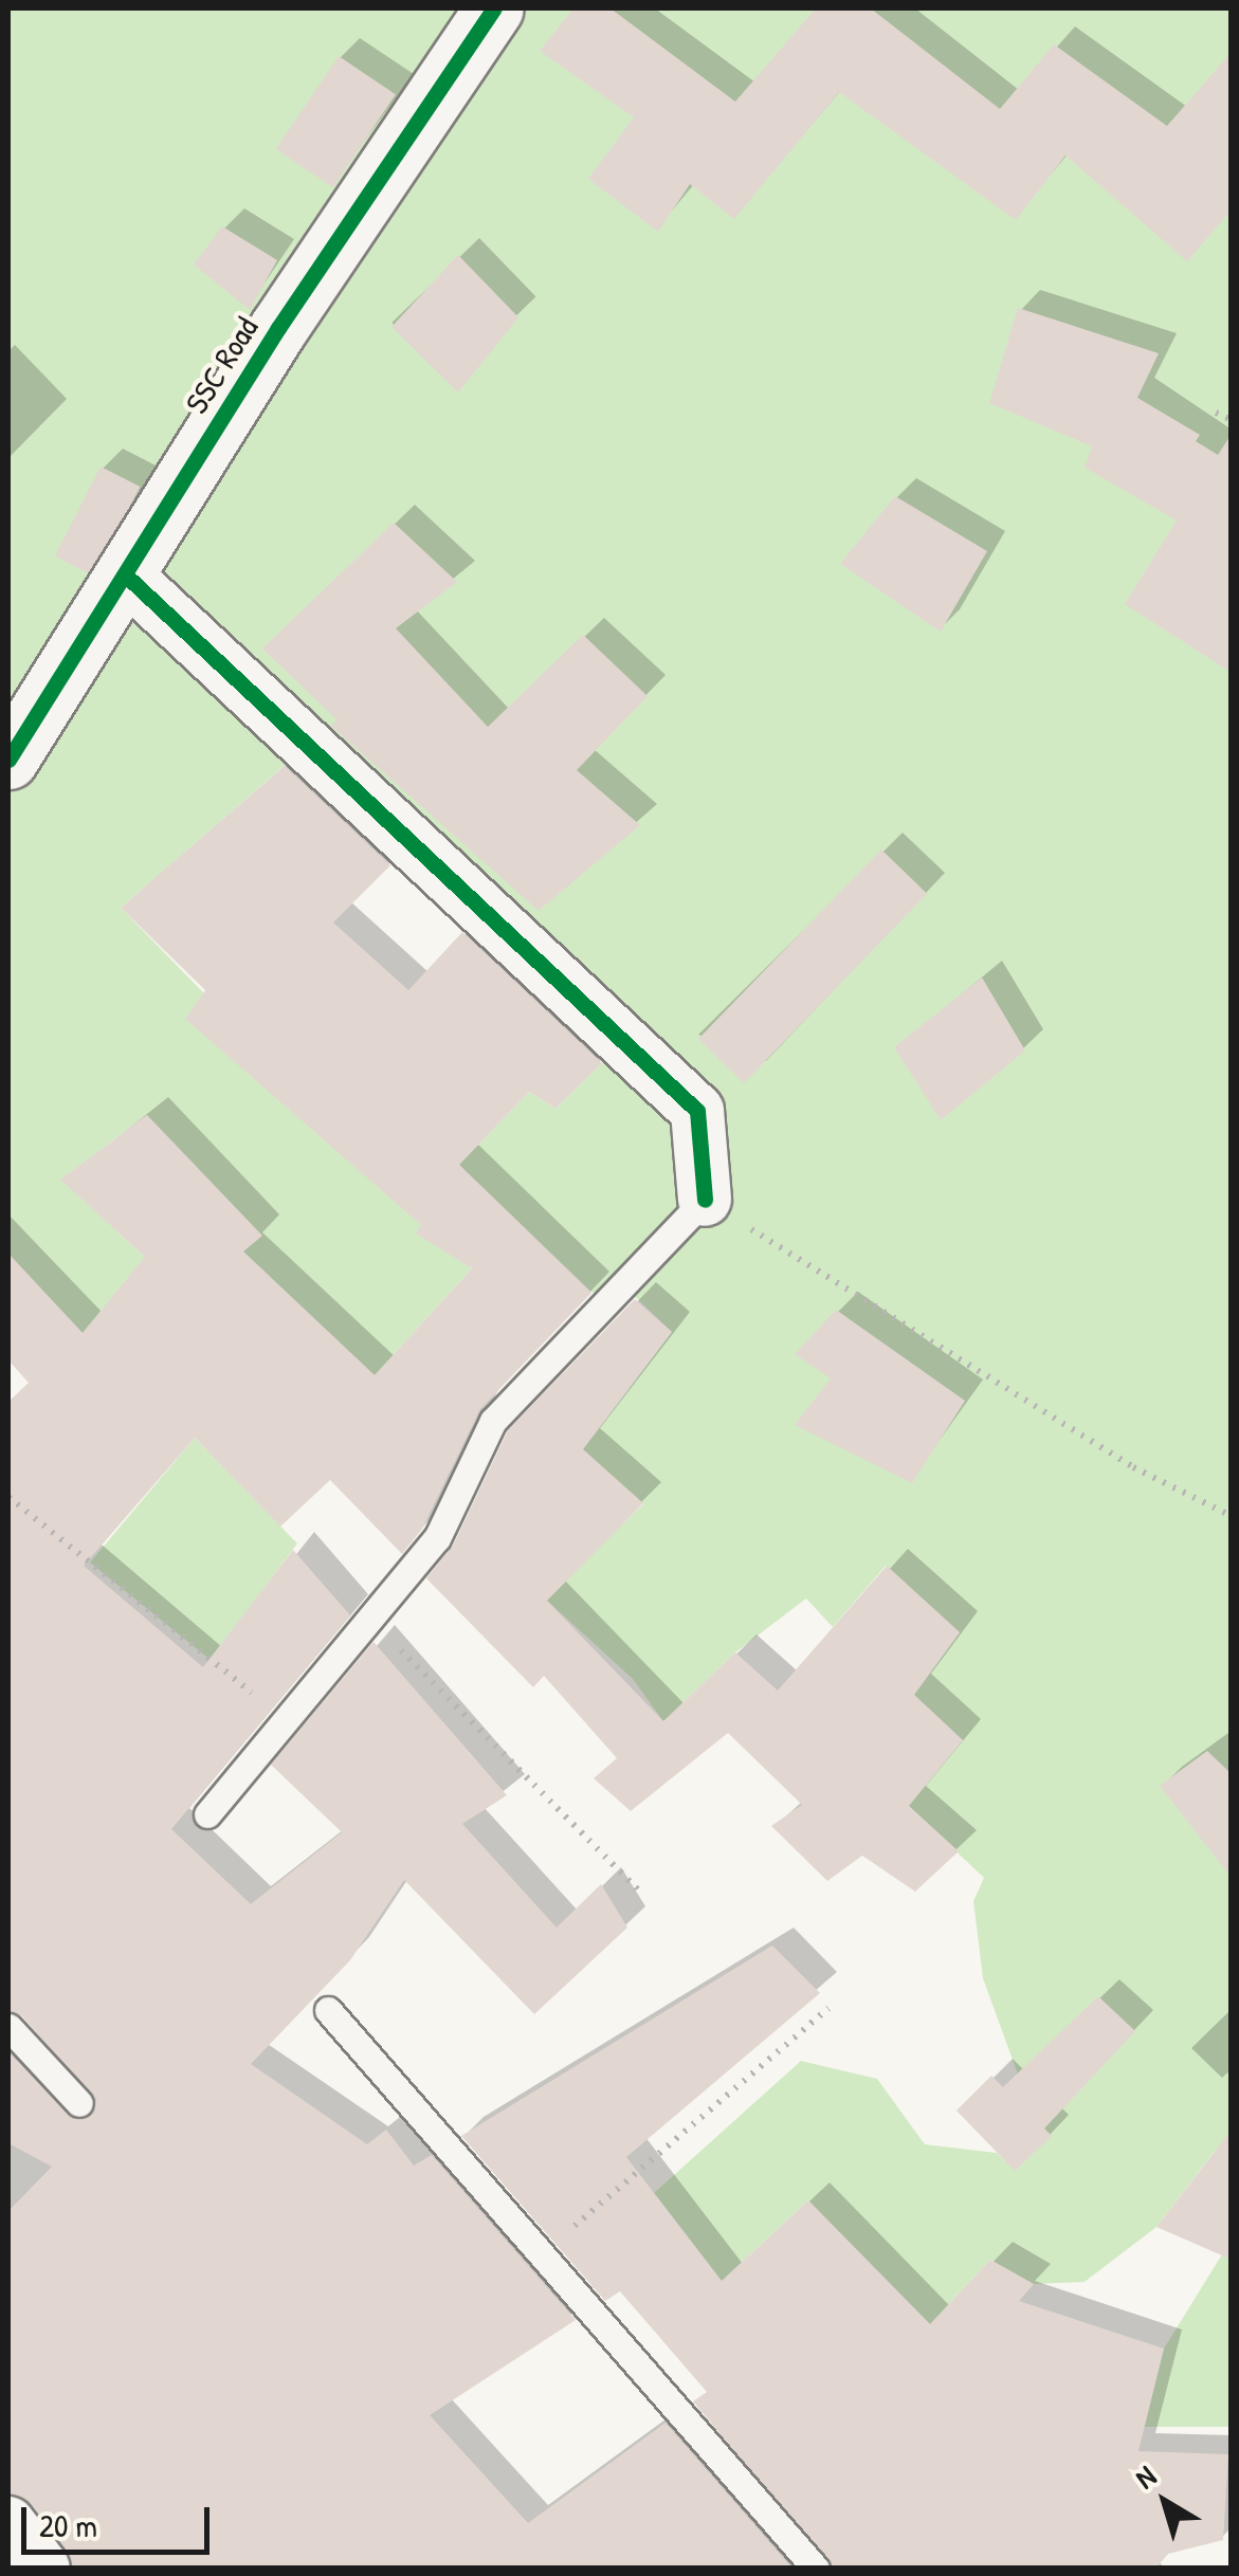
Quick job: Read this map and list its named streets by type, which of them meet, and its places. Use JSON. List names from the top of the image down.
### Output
{
  "streets": {
    "street": ["SSC Road"]
  },
  "scale_bar": "20 m",
  "north": "top left"
}
